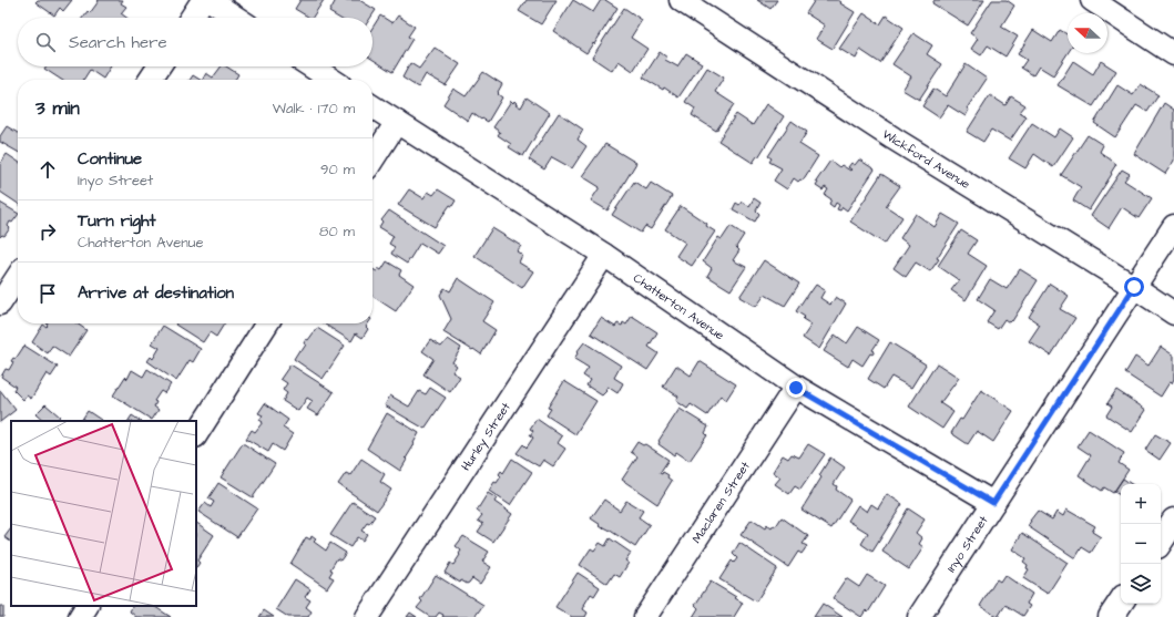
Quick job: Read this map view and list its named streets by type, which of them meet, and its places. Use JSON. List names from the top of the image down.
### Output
{
  "streets": {
    "street": [
      "Wickford Avenue",
      "Chatterton Avenue",
      "Hurley Street",
      "Maclaren Street",
      "Inyo Street"
    ]
  },
  "crossings": [
    ["Wickford Avenue", "Inyo Street"],
    ["Chatterton Avenue", "Hurley Street"],
    ["Chatterton Avenue", "Maclaren Street"],
    ["Chatterton Avenue", "Inyo Street"]
  ],
  "north": "left",
  "page": {
    "search": "Search here",
    "heading": ["3 min", "Walk · 170 m"],
    "list": [
      ["Continue", "Inyo Street", "90 m"],
      ["Turn right", "Chatterton Avenue", "80 m"],
      "Arrive at destination"
    ],
    "map_buttons": ["+", "−"]
  }
}
